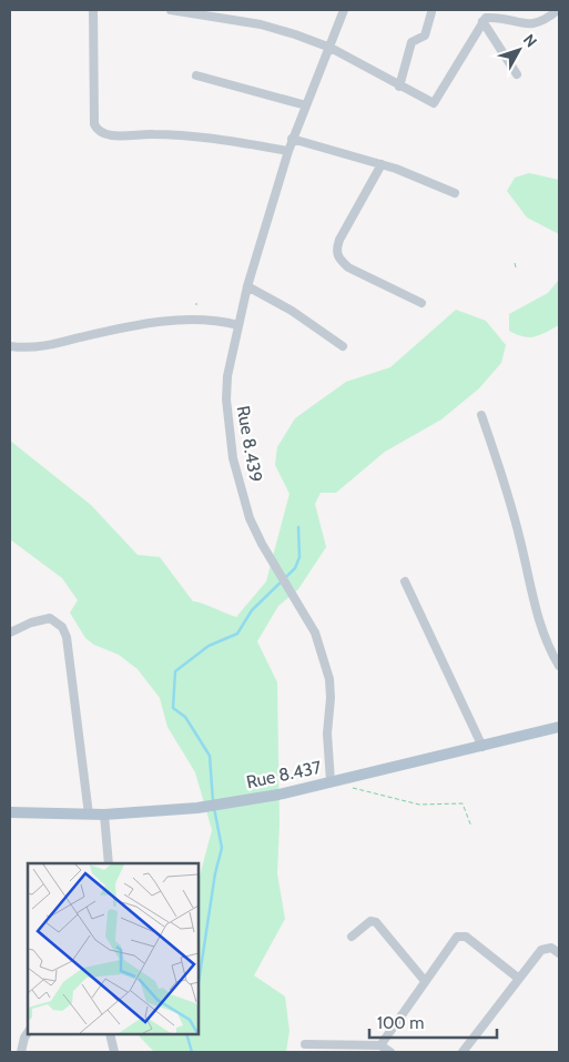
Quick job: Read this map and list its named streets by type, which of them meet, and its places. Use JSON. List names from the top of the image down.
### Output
{
  "streets": {
    "main road": ["Rue 8.437"],
    "street": ["Rue 8.439"]
  },
  "crossings": [
    ["Rue 8.439", "Rue 8.437"]
  ],
  "scale_bar": "100 m",
  "north": "top right"
}
